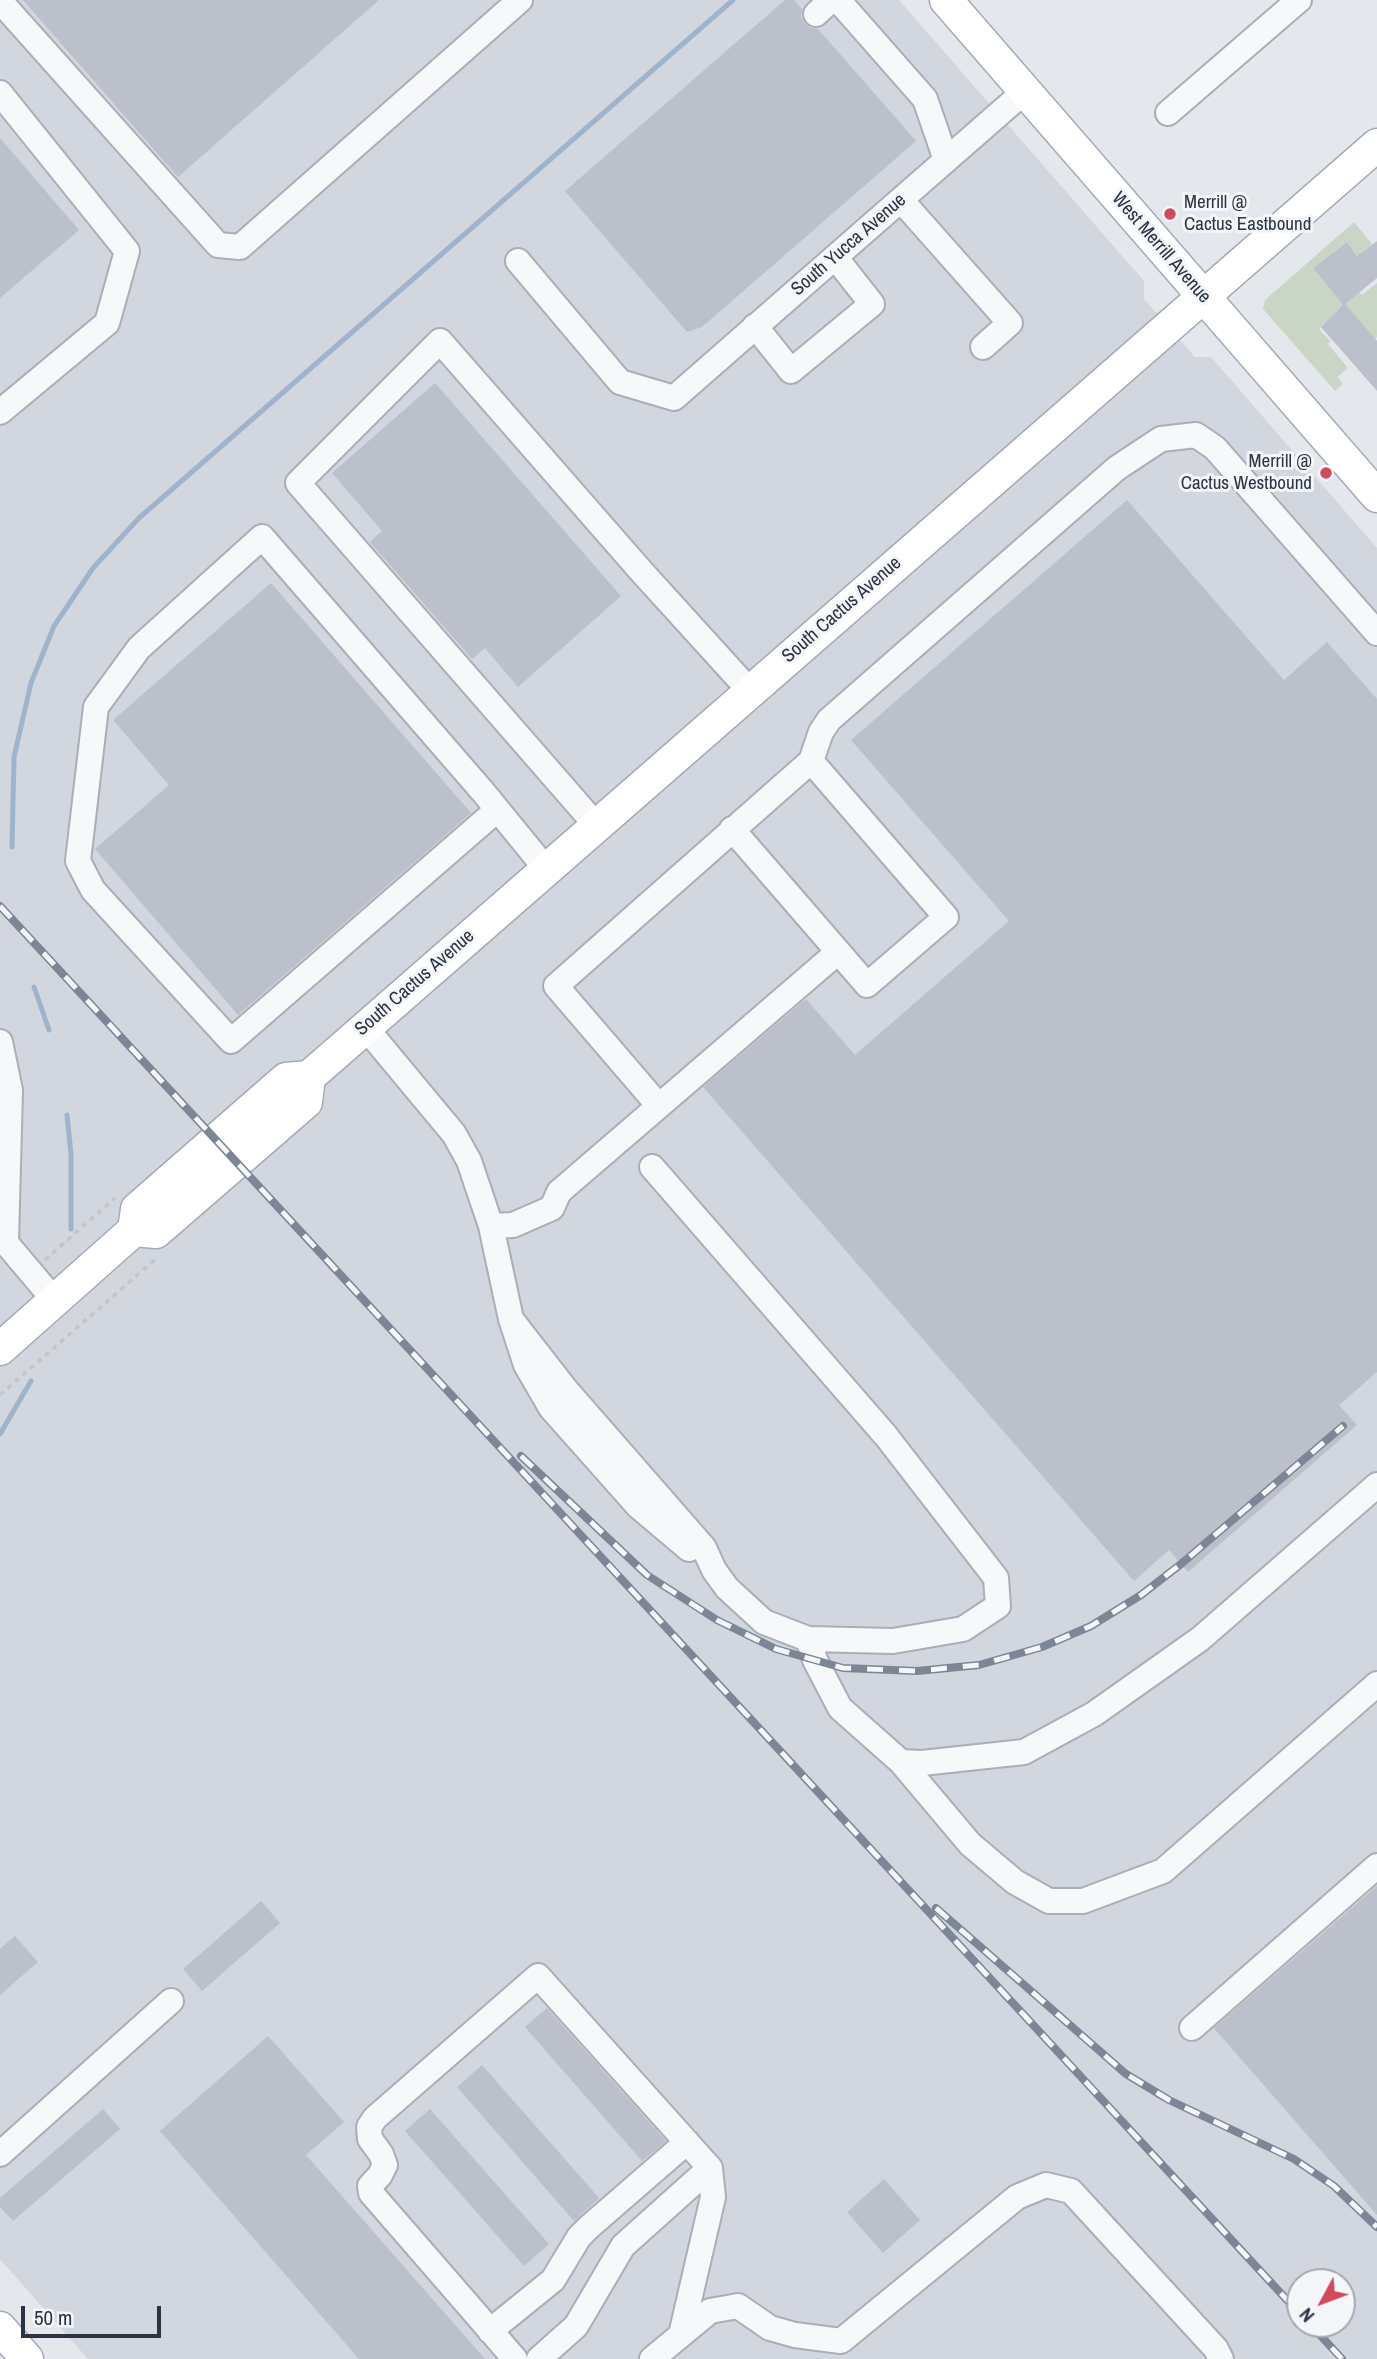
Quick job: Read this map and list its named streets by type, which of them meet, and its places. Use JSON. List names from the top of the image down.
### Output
{
  "streets": {
    "main road": ["West Merrill Avenue", "South Cactus Avenue"],
    "street": ["South Yucca Avenue"]
  },
  "crossings": [
    ["South Yucca Avenue", "West Merrill Avenue"],
    ["West Merrill Avenue", "South Cactus Avenue"]
  ],
  "places": ["Merrill @ Cactus Eastbound", "Merrill @ Cactus Westbound"],
  "scale_bar": "50 m",
  "north": "bottom left"
}
